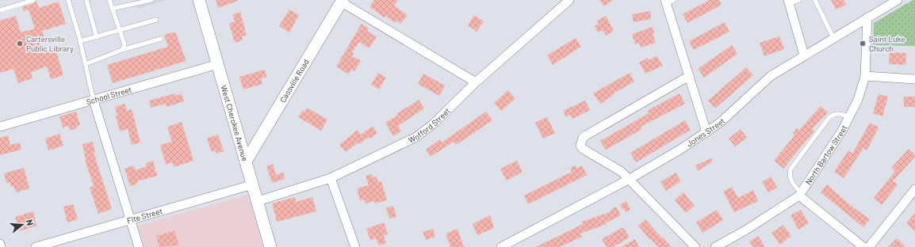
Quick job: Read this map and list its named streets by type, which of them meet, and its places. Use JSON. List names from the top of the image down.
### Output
{
  "streets": {
    "main road": ["Cassville Road", "West Cherokee Avenue"],
    "street": [
      "School Street",
      "Wofford Street",
      "Jones Street",
      "North Bartow Street",
      "Fite Street"
    ]
  },
  "crossings": [
    ["Cassville Road", "West Cherokee Avenue"],
    ["School Street", "West Cherokee Avenue"],
    ["West Cherokee Avenue", "Wofford Street"],
    ["West Cherokee Avenue", "Fite Street"],
    ["Jones Street", "North Bartow Street"]
  ],
  "places": ["Cartersville Public Library", "Saint Luke Church"],
  "north": "right"
}
